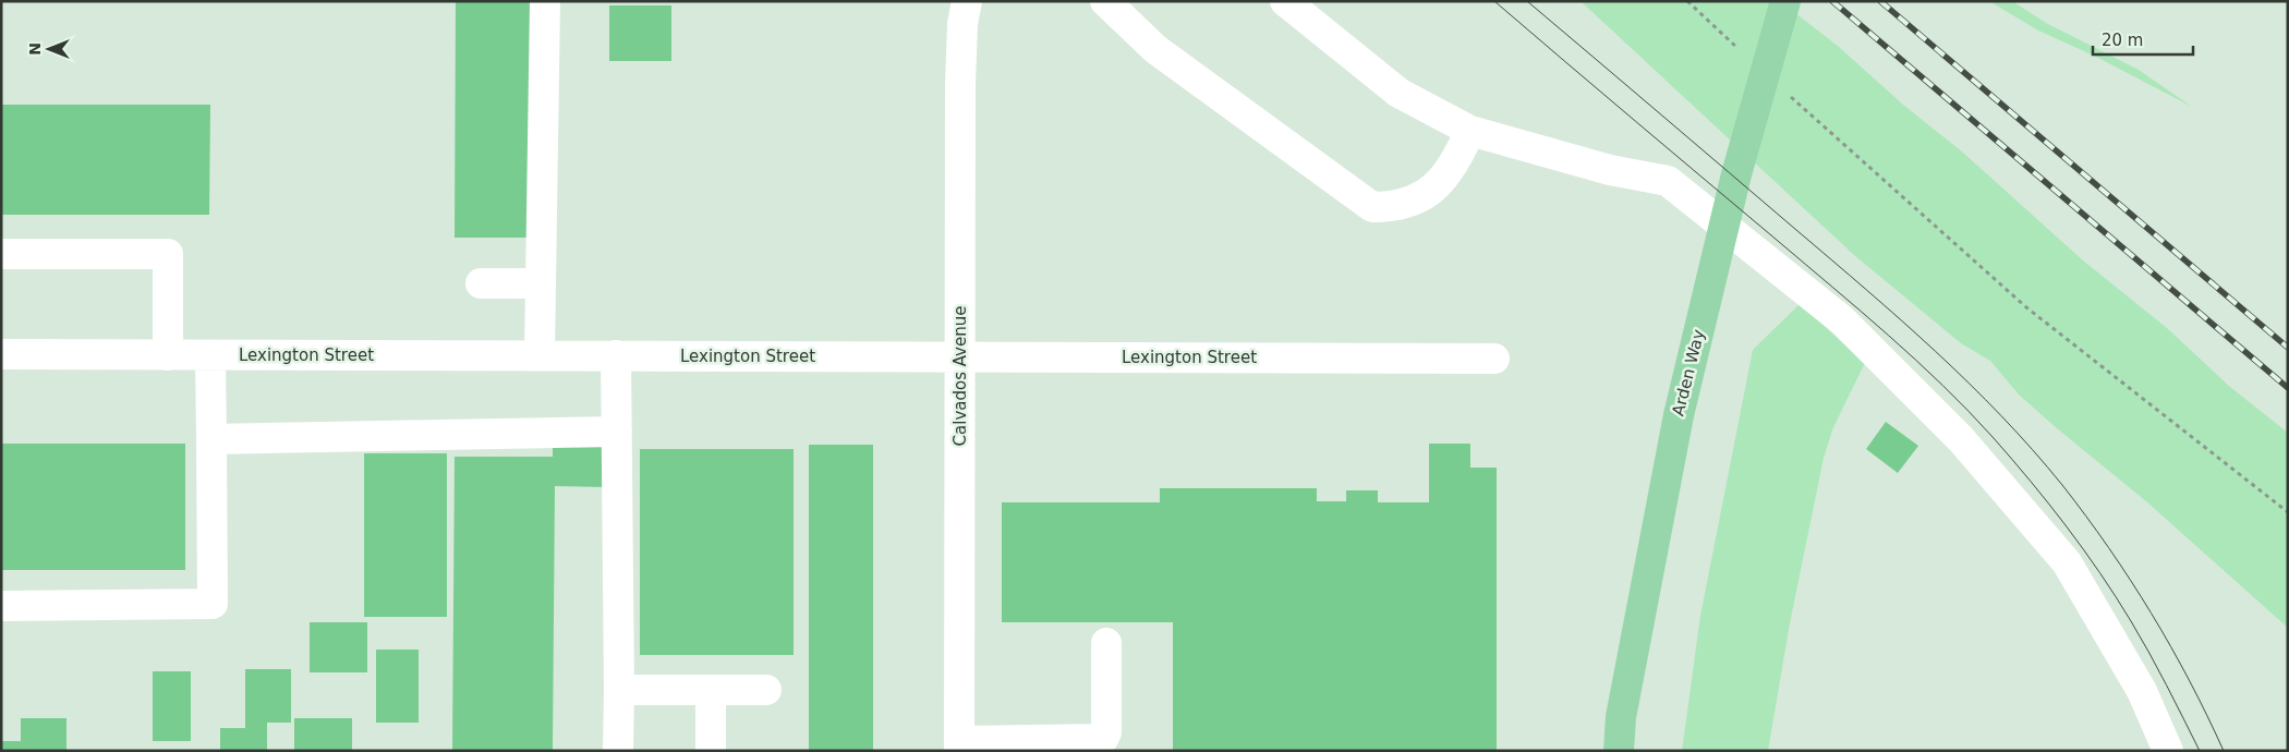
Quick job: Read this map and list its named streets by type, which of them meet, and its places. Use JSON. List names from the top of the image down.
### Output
{
  "streets": {
    "main road": ["Arden Way"],
    "street": ["Lexington Street", "Calvados Avenue"]
  },
  "crossings": [
    ["Lexington Street", "Calvados Avenue"]
  ],
  "scale_bar": "20 m",
  "north": "left"
}
